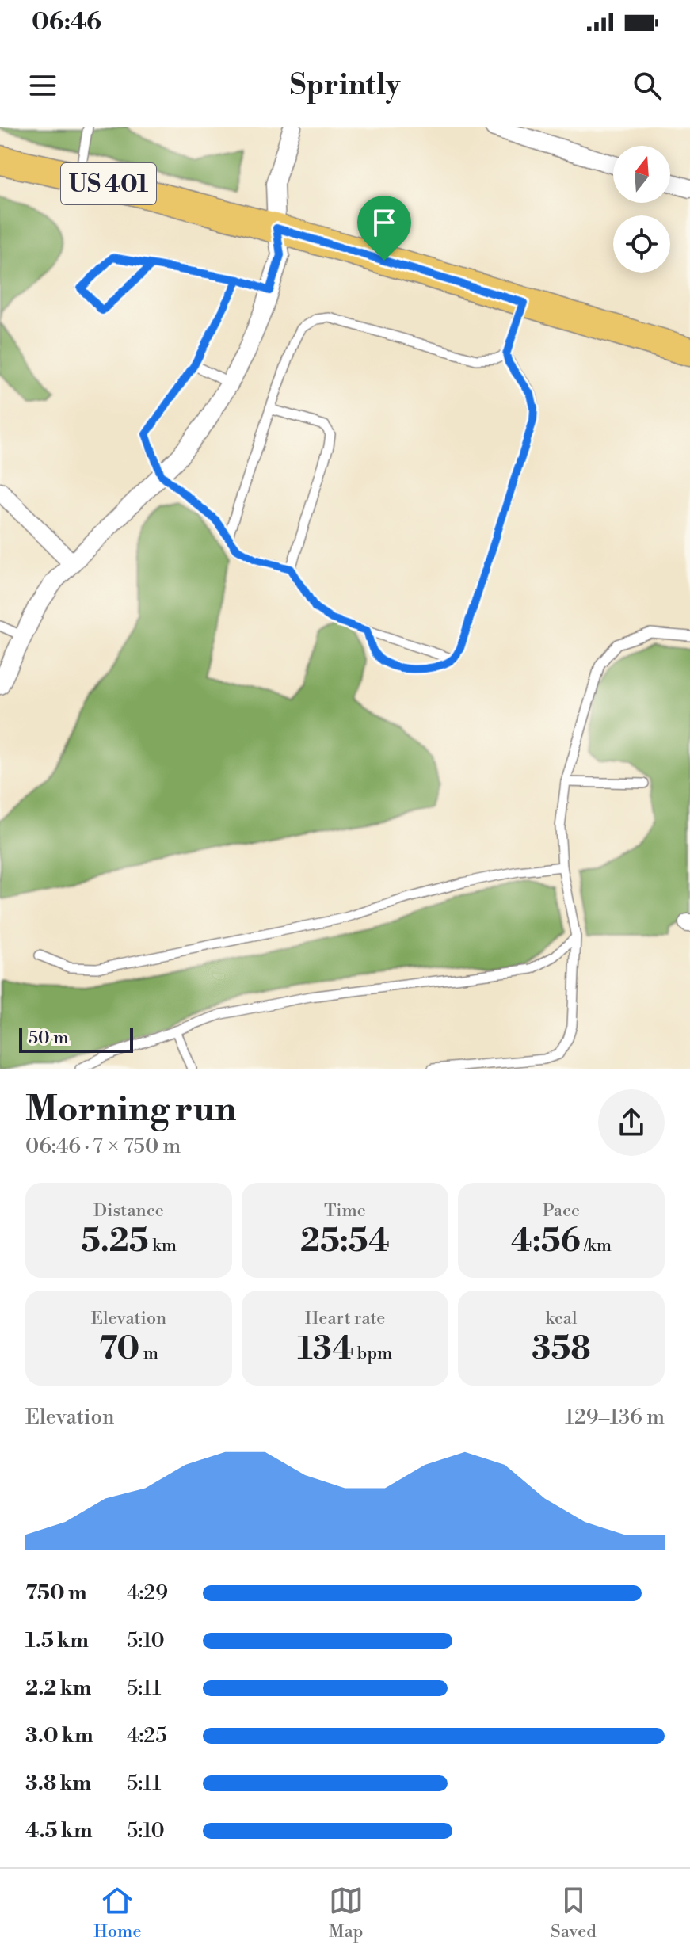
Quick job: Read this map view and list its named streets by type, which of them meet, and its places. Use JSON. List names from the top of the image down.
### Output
{
  "streets": {
    "main road": ["US 401"]
  },
  "scale_bar": "50 m",
  "north": "top",
  "page": {
    "status": "06:46",
    "header": "Sprintly",
    "scale": "50 m",
    "heading": ["Morning run", "06:46 · 7 × 750 m"],
    "stats": [
      ["Distance", "5.25 km"],
      ["Time", "25:54"],
      ["Pace", "4:56 /km"],
      ["Elevation", "70 m"],
      ["Heart rate", "134 bpm"],
      ["kcal", "358"]
    ],
    "chart": ["Elevation", "129–136 m"],
    "list": [
      {
        "name": "750 m",
        "note": "4:29"
      },
      {
        "name": "1.5 km",
        "note": "5:10"
      },
      {
        "name": "2.2 km",
        "note": "5:11"
      },
      {
        "name": "3.0 km",
        "note": "4:25"
      },
      {
        "name": "3.8 km",
        "note": "5:11"
      },
      {
        "name": "4.5 km",
        "note": "5:10"
      }
    ],
    "tabs": ["Home", "Map", "Saved"]
  }
}
